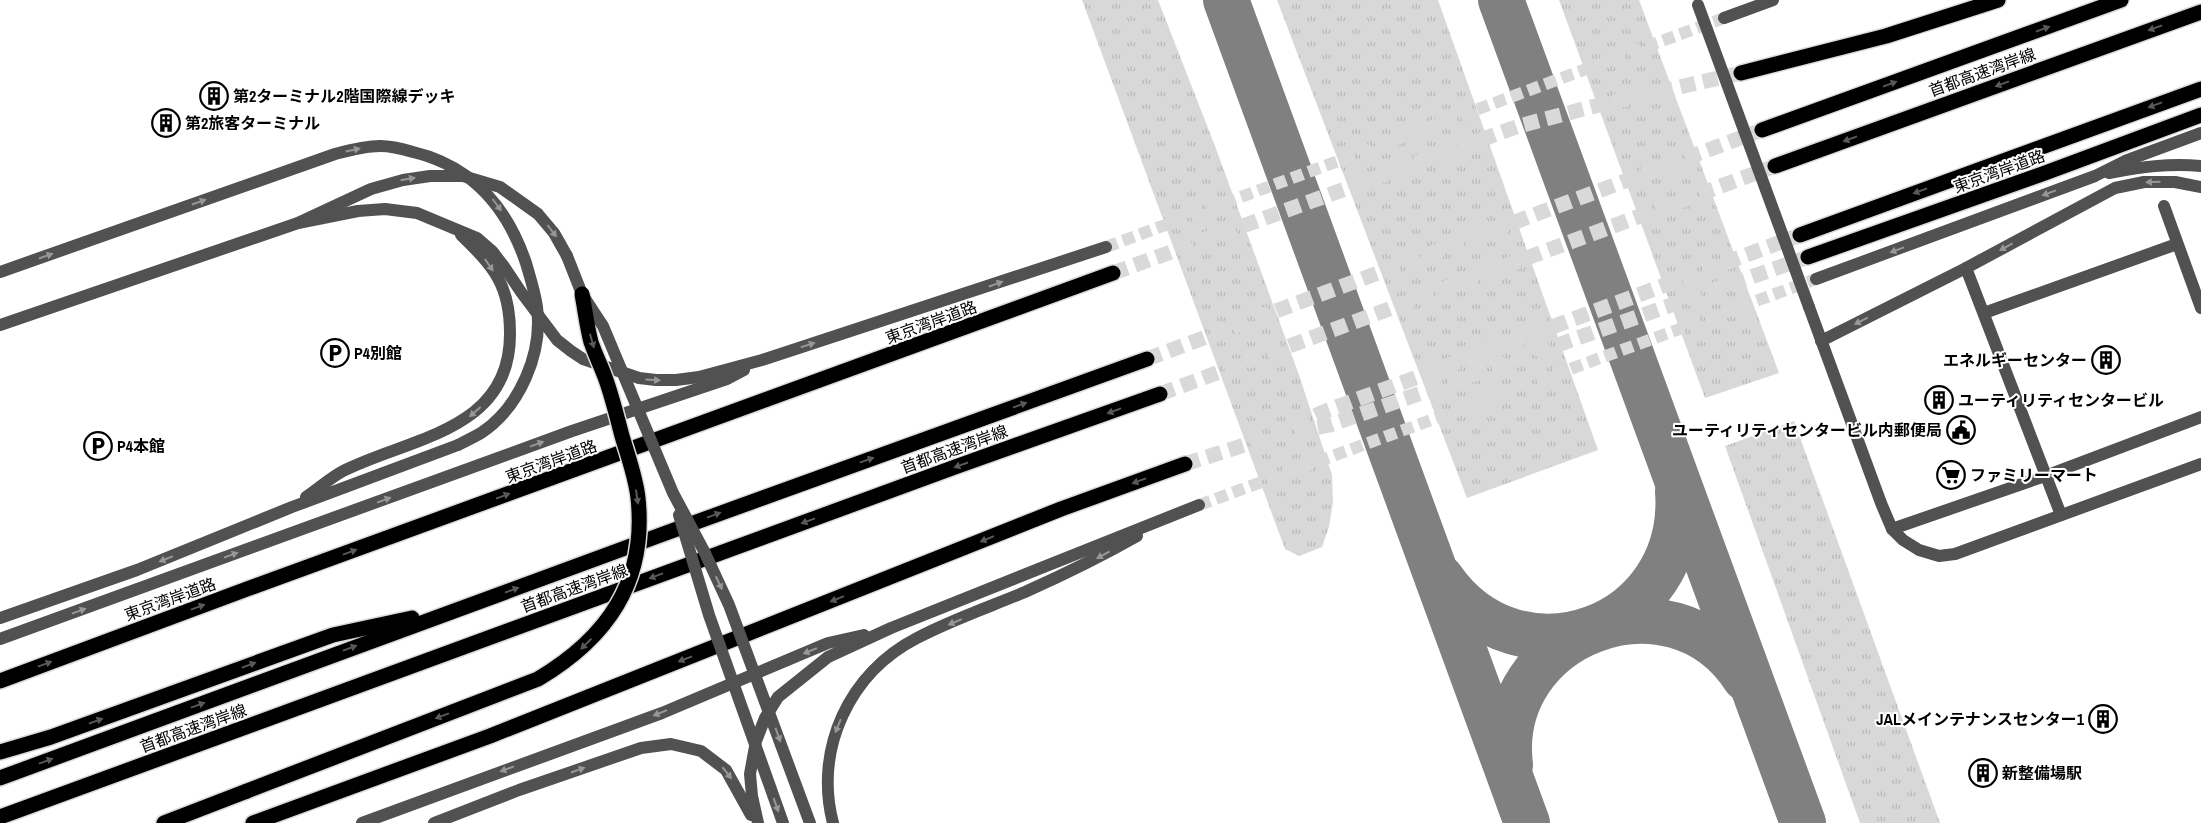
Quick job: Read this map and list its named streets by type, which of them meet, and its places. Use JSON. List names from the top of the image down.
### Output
{
  "streets": {
    "highway": ["首都高速湾岸線", "東京湾岸道路"]
  },
  "places": {
    "building": [
      "第2ターミナル2階国際線デッキ",
      "第2旅客ターミナル",
      "エネルギーセンター",
      "ユーティリティセンタービル",
      "JALメインテナンスセンター1",
      "新整備場駅"
    ],
    "parking": ["P4別館", "P4本館"],
    "public building": ["ユーティリティセンタービル内郵便局"],
    "supermarket": ["ファミリーマート"]
  }
}
